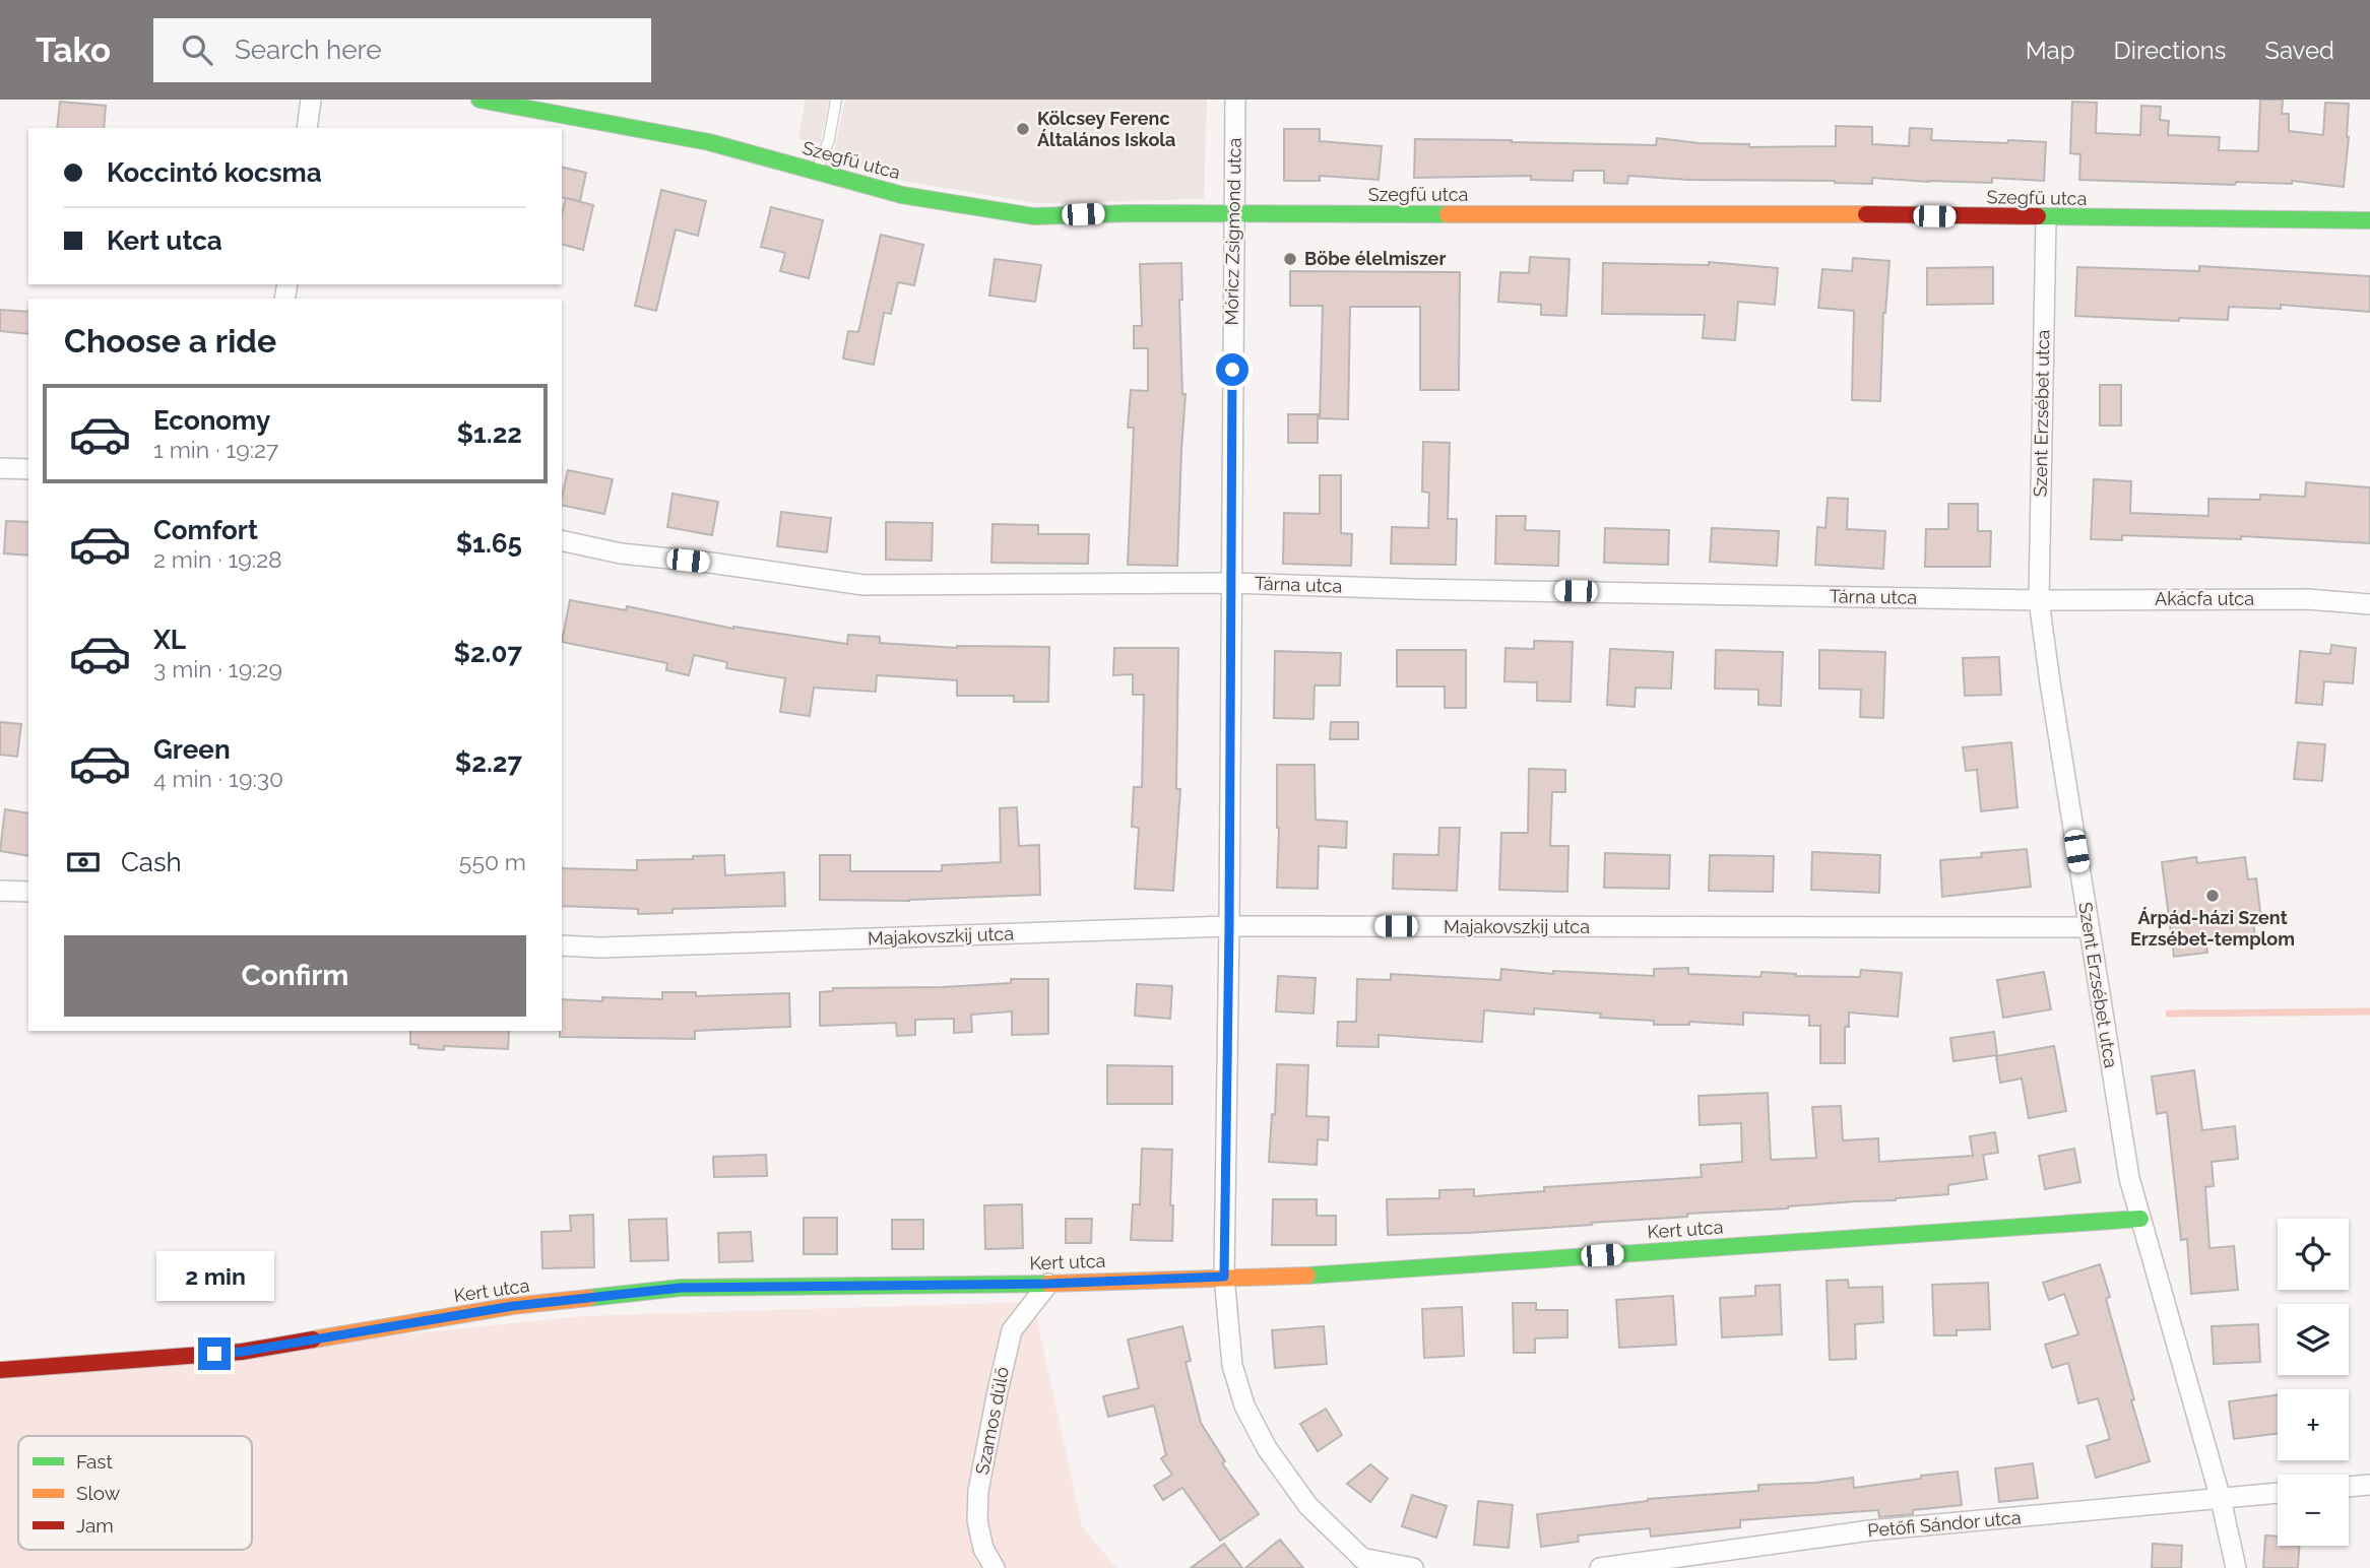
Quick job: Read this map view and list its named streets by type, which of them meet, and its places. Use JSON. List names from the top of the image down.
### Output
{
  "streets": {
    "street": [
      "Szegfű utca",
      "Móricz Zsigmond utca",
      "Szent Erzsébet utca",
      "Tárna utca",
      "Akácfa utca",
      "Majakovszkij utca",
      "Kert utca",
      "Szamos dűlő",
      "Petőfi Sándor utca"
    ]
  },
  "crossings": [
    ["Szegfű utca", "Móricz Zsigmond utca"],
    ["Szegfű utca", "Szent Erzsébet utca"],
    ["Móricz Zsigmond utca", "Tárna utca"],
    ["Móricz Zsigmond utca", "Majakovszkij utca"],
    ["Móricz Zsigmond utca", "Kert utca"],
    ["Szent Erzsébet utca", "Tárna utca"],
    ["Szent Erzsébet utca", "Akácfa utca"],
    ["Szent Erzsébet utca", "Majakovszkij utca"],
    ["Szent Erzsébet utca", "Kert utca"],
    ["Szent Erzsébet utca", "Petőfi Sándor utca"],
    ["Tárna utca", "Akácfa utca"],
    ["Kert utca", "Szamos dűlő"]
  ],
  "places": ["Kölcsey Ferenc Általános Iskola", "Böbe élelmiszer", "Árpád-házi Szent Erzsébet-templom"],
  "legend": ["Fast", "Slow", "Jam"],
  "page": {
    "header": "Tako",
    "search": "Search here",
    "nav": ["Map", "Directions", "Saved"],
    "banner": ["Koccintó kocsma", "Kert utca"],
    "heading": "Choose a ride",
    "list": [
      {
        "name": "Economy",
        "note": "1 min · 19:27",
        "value": "$1.22"
      },
      {
        "name": "Comfort",
        "note": "2 min · 19:28",
        "value": "$1.65"
      },
      {
        "name": "XL",
        "note": "3 min · 19:29",
        "value": "$2.07"
      },
      {
        "name": "Green",
        "note": "4 min · 19:30",
        "value": "$2.27"
      }
    ],
    "pay": ["Cash", "550 m"],
    "buttons": "Confirm",
    "map_buttons": ["+", "−"],
    "bubble": "2 min"
  }
}
